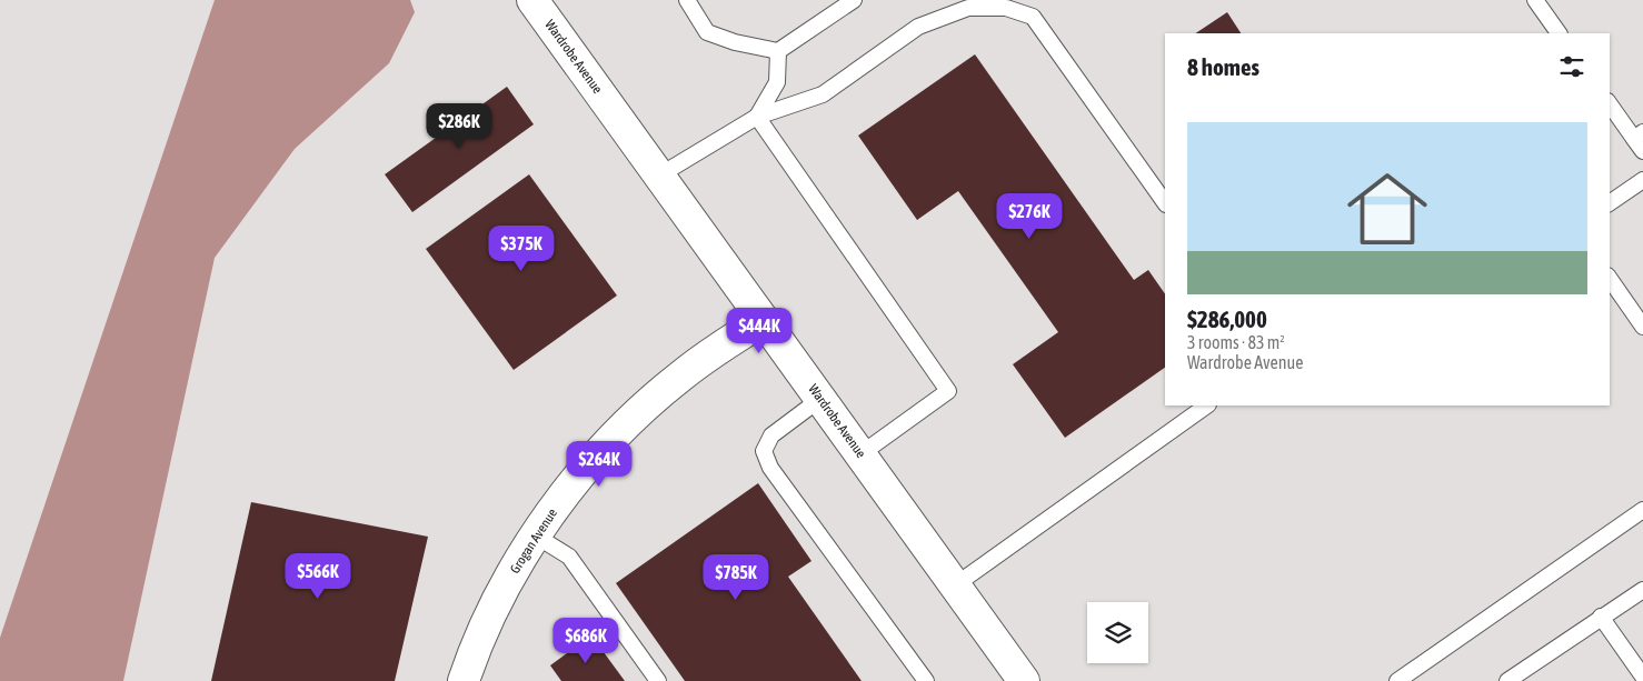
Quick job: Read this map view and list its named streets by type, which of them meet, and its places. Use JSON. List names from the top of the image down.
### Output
{
  "streets": {
    "street": ["Wardrobe Avenue", "Grogan Avenue"]
  },
  "crossings": [
    ["Wardrobe Avenue", "Grogan Avenue"]
  ],
  "page": {
    "heading": "8 homes",
    "list": [
      {
        "name": "$286,000",
        "note": "3 rooms · 83 m² · Wardrobe Avenue"
      }
    ],
    "price": [
      "$286K",
      "$276K",
      "$375K",
      "$444K",
      "$264K",
      "$566K",
      "$785K",
      "$686K"
    ]
  }
}
